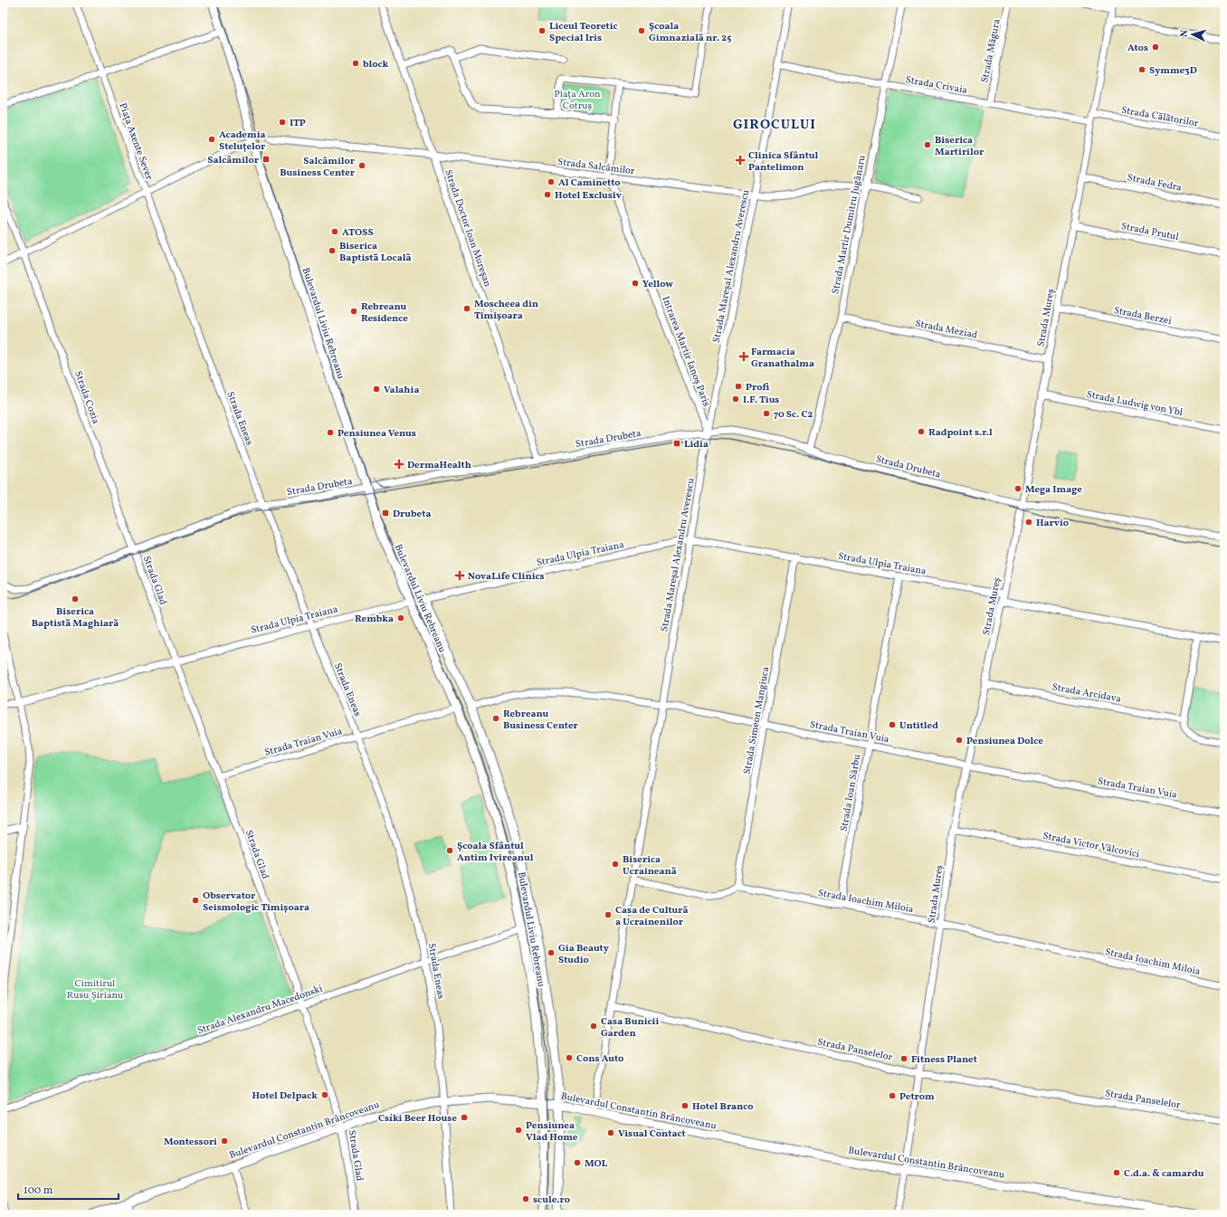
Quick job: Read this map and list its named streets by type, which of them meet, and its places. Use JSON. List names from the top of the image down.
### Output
{
  "streets": {
    "main road": ["Bulevardul Liviu Rebreanu", "Strada Ulpia Traiana", "Bulevardul Constantin Brâncoveanu"],
    "street": [
      "Strada Măgura",
      "Strada Crivaia",
      "Strada Călătorilor",
      "Piața Axente Sever",
      "Strada Salcâmilor",
      "Strada Fedra",
      "Strada Martir Dumitru Jugănaru",
      "Strada Doctor Ioan Mureșan",
      "Strada Prutul",
      "Strada Mareșal Alexandru Averescu",
      "Strada Berzei",
      "Strada Mureș",
      "Strada Meziad",
      "Intrarea Martir Ianoș Paris",
      "Strada Cozia",
      "Strada Ludwig von Ybl",
      "Strada Eneas",
      "Strada Drubeta",
      "Strada Glad",
      "Strada Arcidava",
      "Strada Simeon Mangiuca",
      "Strada Traian Vuia",
      "Strada Ioan Sârbu",
      "Strada Victor Vâlcovici",
      "Strada Ioachim Miloia",
      "Strada Alexandru Macedonski",
      "Strada Panselelor"
    ]
  },
  "crossings": [
    ["Strada Măgura", "Strada Crivaia"],
    ["Strada Crivaia", "Strada Martir Dumitru Jugănaru"],
    ["Strada Crivaia", "Strada Mareșal Alexandru Averescu"],
    ["Strada Crivaia", "Strada Mureș"],
    ["Strada Călătorilor", "Strada Mureș"],
    ["Piața Axente Sever", "Strada Cozia"],
    ["Piața Axente Sever", "Strada Eneas"],
    ["Strada Salcâmilor", "Strada Martir Dumitru Jugănaru"],
    ["Strada Salcâmilor", "Strada Doctor Ioan Mureșan"],
    ["Strada Salcâmilor", "Strada Mareșal Alexandru Averescu"],
    ["Strada Salcâmilor", "Intrarea Martir Ianoș Paris"],
    ["Strada Fedra", "Strada Mureș"],
    ["Strada Martir Dumitru Jugănaru", "Strada Meziad"],
    ["Strada Martir Dumitru Jugănaru", "Strada Drubeta"],
    ["Strada Doctor Ioan Mureșan", "Strada Drubeta"],
    ["Strada Prutul", "Strada Mureș"],
    ["Strada Mareșal Alexandru Averescu", "Intrarea Martir Ianoș Paris"],
    ["Strada Mareșal Alexandru Averescu", "Strada Drubeta"],
    ["Strada Mareșal Alexandru Averescu", "Strada Ulpia Traiana"],
    ["Strada Mareșal Alexandru Averescu", "Strada Traian Vuia"],
    ["Strada Mareșal Alexandru Averescu", "Strada Panselelor"],
    ["Strada Mareșal Alexandru Averescu", "Bulevardul Constantin Brâncoveanu"],
    ["Strada Berzei", "Strada Mureș"],
    ["Strada Mureș", "Strada Meziad"],
    ["Strada Mureș", "Strada Ludwig von Ybl"],
    ["Strada Mureș", "Strada Drubeta"],
    ["Strada Mureș", "Strada Ulpia Traiana"],
    ["Strada Mureș", "Strada Arcidava"],
    ["Strada Mureș", "Strada Traian Vuia"],
    ["Strada Mureș", "Strada Victor Vâlcovici"],
    ["Strada Mureș", "Strada Ioachim Miloia"],
    ["Strada Mureș", "Strada Panselelor"],
    ["Strada Mureș", "Bulevardul Constantin Brâncoveanu"],
    ["Bulevardul Liviu Rebreanu", "Strada Drubeta"],
    ["Bulevardul Liviu Rebreanu", "Strada Ulpia Traiana"],
    ["Bulevardul Liviu Rebreanu", "Strada Traian Vuia"],
    ["Bulevardul Liviu Rebreanu", "Strada Alexandru Macedonski"],
    ["Bulevardul Liviu Rebreanu", "Bulevardul Constantin Brâncoveanu"],
    ["Intrarea Martir Ianoș Paris", "Strada Drubeta"],
    ["Strada Cozia", "Strada Drubeta"],
    ["Strada Cozia", "Strada Glad"],
    ["Strada Eneas", "Strada Drubeta"],
    ["Strada Eneas", "Strada Ulpia Traiana"],
    ["Strada Eneas", "Strada Traian Vuia"],
    ["Strada Eneas", "Strada Alexandru Macedonski"],
    ["Strada Eneas", "Bulevardul Constantin Brâncoveanu"],
    ["Strada Drubeta", "Strada Glad"],
    ["Strada Ulpia Traiana", "Strada Glad"],
    ["Strada Ulpia Traiana", "Strada Simeon Mangiuca"],
    ["Strada Ulpia Traiana", "Strada Ioan Sârbu"],
    ["Strada Glad", "Strada Traian Vuia"],
    ["Strada Glad", "Strada Alexandru Macedonski"],
    ["Strada Glad", "Bulevardul Constantin Brâncoveanu"],
    ["Strada Simeon Mangiuca", "Strada Traian Vuia"],
    ["Strada Simeon Mangiuca", "Strada Ioachim Miloia"],
    ["Strada Traian Vuia", "Strada Ioan Sârbu"],
    ["Strada Ioan Sârbu", "Strada Ioachim Miloia"]
  ],
  "districts": ["GIROCULUI"],
  "parks": ["Piața Aron Cotruș", "Cimitirul Rusu Șirianu"],
  "places": {
    "other": [
      "Liceul Teoretic Special Iris",
      "Școala Gimnazială nr. 25",
      "Atos",
      "block",
      "Symme3D",
      "ITP",
      "Academia Steluțelor",
      "Biserica Martirilor",
      "Salcâmilor Business Center",
      "Al Caminetto",
      "Hotel Exclusiv",
      "ATOSS",
      "Biserica Baptistă Locală",
      "Yellow",
      "Moscheea din Timișoara",
      "Rebreanu Residence",
      "Profi",
      "Valahia",
      "I.F. Tius",
      "70 Sc. C2",
      "Radpoint s.r.l",
      "Pensiunea Venus",
      "Mega Image",
      "Harvio",
      "Biserica Baptistă Maghiară",
      "Rembka",
      "Rebreanu Business Center",
      "Untitled",
      "Pensiunea Dolce",
      "Școala Sfântul Antim Ivireanul",
      "Biserica Ucraineană",
      "Observator Seismologic Timișoara",
      "Casa de Cultură a Ucrainenilor",
      "Gia Beauty Studio",
      "Casa Bunicii Garden",
      "Cons Auto",
      "Fitness Planet",
      "Hotel Delpack",
      "Petrom",
      "Hotel Branco",
      "Csíki Beer House",
      "Pensiunea Vlad Home",
      "Visual Contact",
      "Montessori",
      "MOL",
      "C.d.a. & camardu",
      "scule.ro"
    ],
    "transit": ["Salcâmilor", "Lidia", "Drubeta"],
    "health": [
      "Clinica Sfântul Pantelimon",
      "Farmacia Granathalma",
      "DermaHealth",
      "NovaLife Clinics"
    ]
  },
  "scale_bar": "100 m",
  "north": "left"
}
